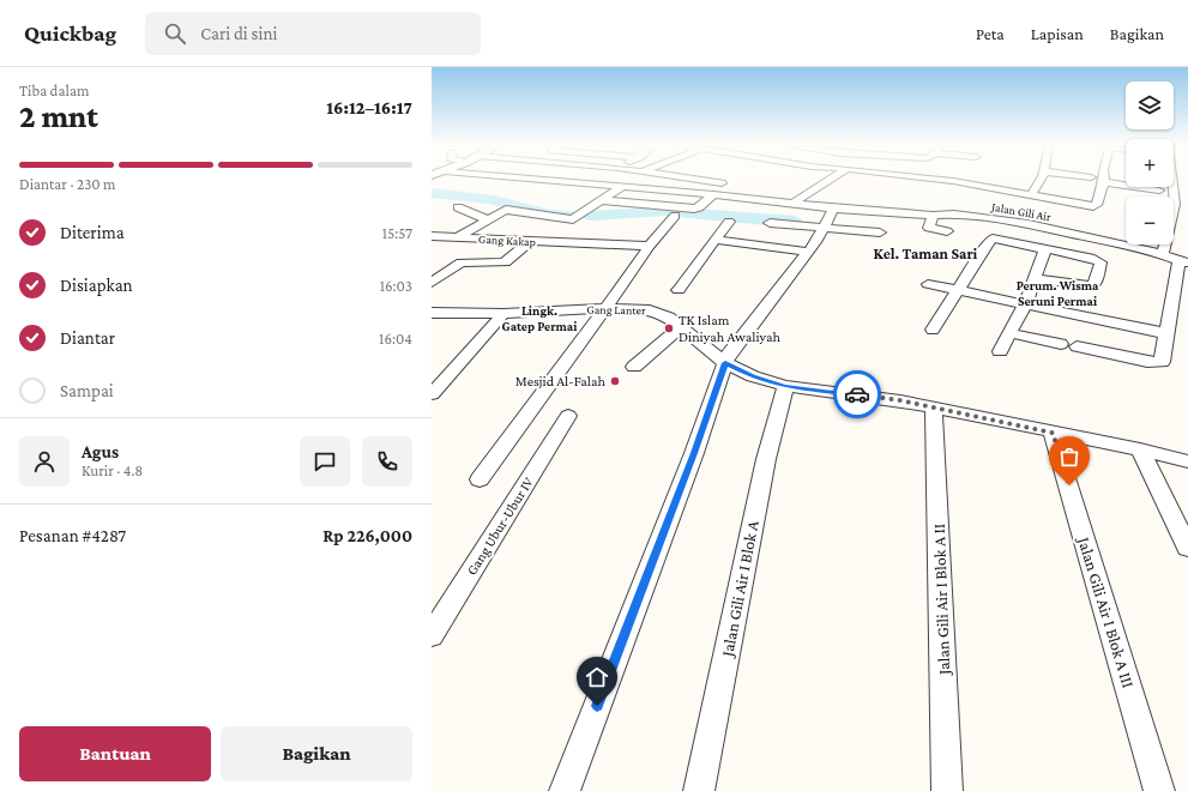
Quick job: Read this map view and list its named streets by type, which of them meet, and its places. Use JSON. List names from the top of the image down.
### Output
{
  "streets": {
    "street": [
      "Jalan Gili Air",
      "Gang Kakap",
      "Gang Lanter",
      "Gang Ubur-Ubur IV",
      "Jalan Gili Air I Blok A",
      "Jalan Gili Air I Blok A II",
      "Jalan Gili Air I Blok A III"
    ]
  },
  "crossings": [
    ["Gang Lanter", "Jalan Gili Air I Blok A"],
    ["Gang Lanter", "Jalan Gili Air I Blok A II"],
    ["Gang Lanter", "Jalan Gili Air I Blok A III"]
  ],
  "districts": ["Kel. Taman Sari", "Perum. Wisma Seruni Permai", "Lingk. Gatep Permai"],
  "places": ["TK Islam Diniyah Awaliyah", "Mesjid Al-Falah"],
  "page": {
    "header": "Quickbag",
    "search": "Cari di sini",
    "nav": ["Peta", "Lapisan", "Bagikan"],
    "heading": ["2 mnt", "Tiba dalam", "16:12–16:17"],
    "panel": [
      "Agus",
      "Kurir · 4.8",
      "Pesanan #4287",
      "Rp 226,000"
    ],
    "map_buttons": ["+", "−"],
    "bar": "Diantar · 230 m",
    "list": [
      ["Diterima", "15:57"],
      ["Disiapkan", "16:03"],
      ["Diantar", "16:04"],
      "Sampai"
    ],
    "buttons": ["Bantuan", "Bagikan"]
  }
}
